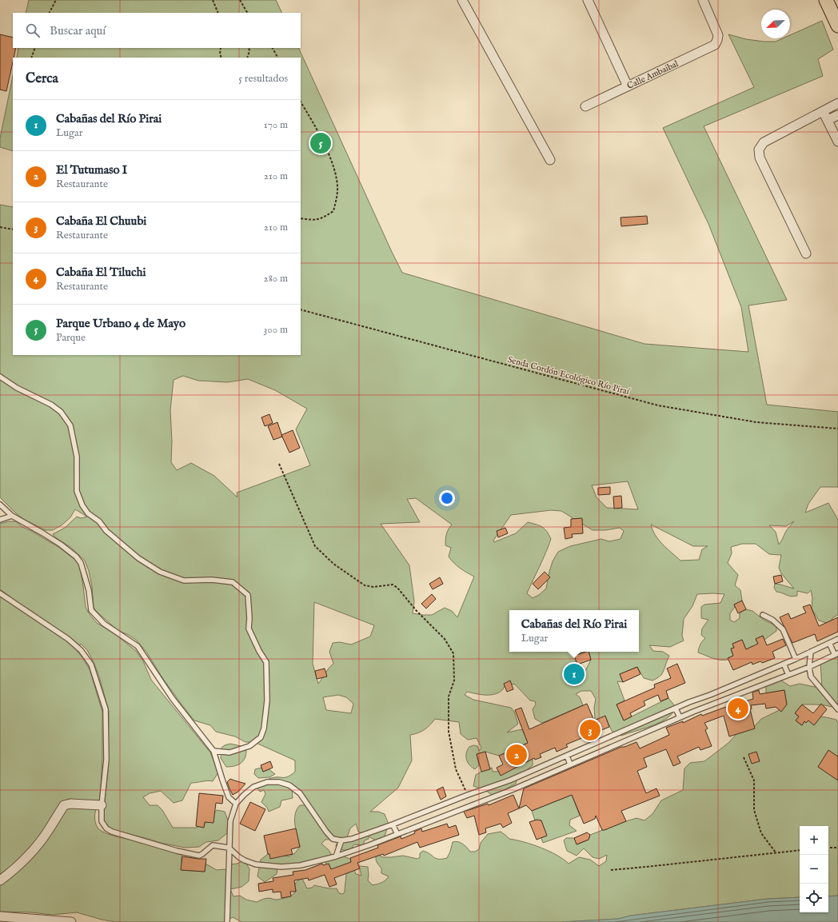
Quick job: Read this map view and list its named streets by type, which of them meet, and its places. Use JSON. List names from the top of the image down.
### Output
{
  "streets": {
    "street": ["Calle Ambaibal"],
    "path": ["Senda Cordón Ecológico Río Piraí"]
  },
  "north": "bottom left",
  "page": {
    "search": "Buscar aquí",
    "heading": ["Cerca", "5 resultados"],
    "list": [
      {
        "mark": "1",
        "name": "Cabañas del Río Pirai",
        "note": "Lugar",
        "value": "170 m"
      },
      {
        "mark": "2",
        "name": "El Tutumaso I",
        "note": "Restaurante",
        "value": "210 m"
      },
      {
        "mark": "3",
        "name": "Cabaña El Chuubi",
        "note": "Restaurante",
        "value": "210 m"
      },
      {
        "mark": "4",
        "name": "Cabaña El Tiluchi",
        "note": "Restaurante",
        "value": "280 m"
      },
      {
        "mark": "5",
        "name": "Parque Urbano 4 de Mayo",
        "note": "Parque",
        "value": "300 m"
      }
    ],
    "pins": [
      "5",
      "1",
      "4",
      "3",
      "2"
    ],
    "popup": ["Cabañas del Río Pirai", "Lugar"],
    "map_buttons": ["+", "−"]
  }
}
